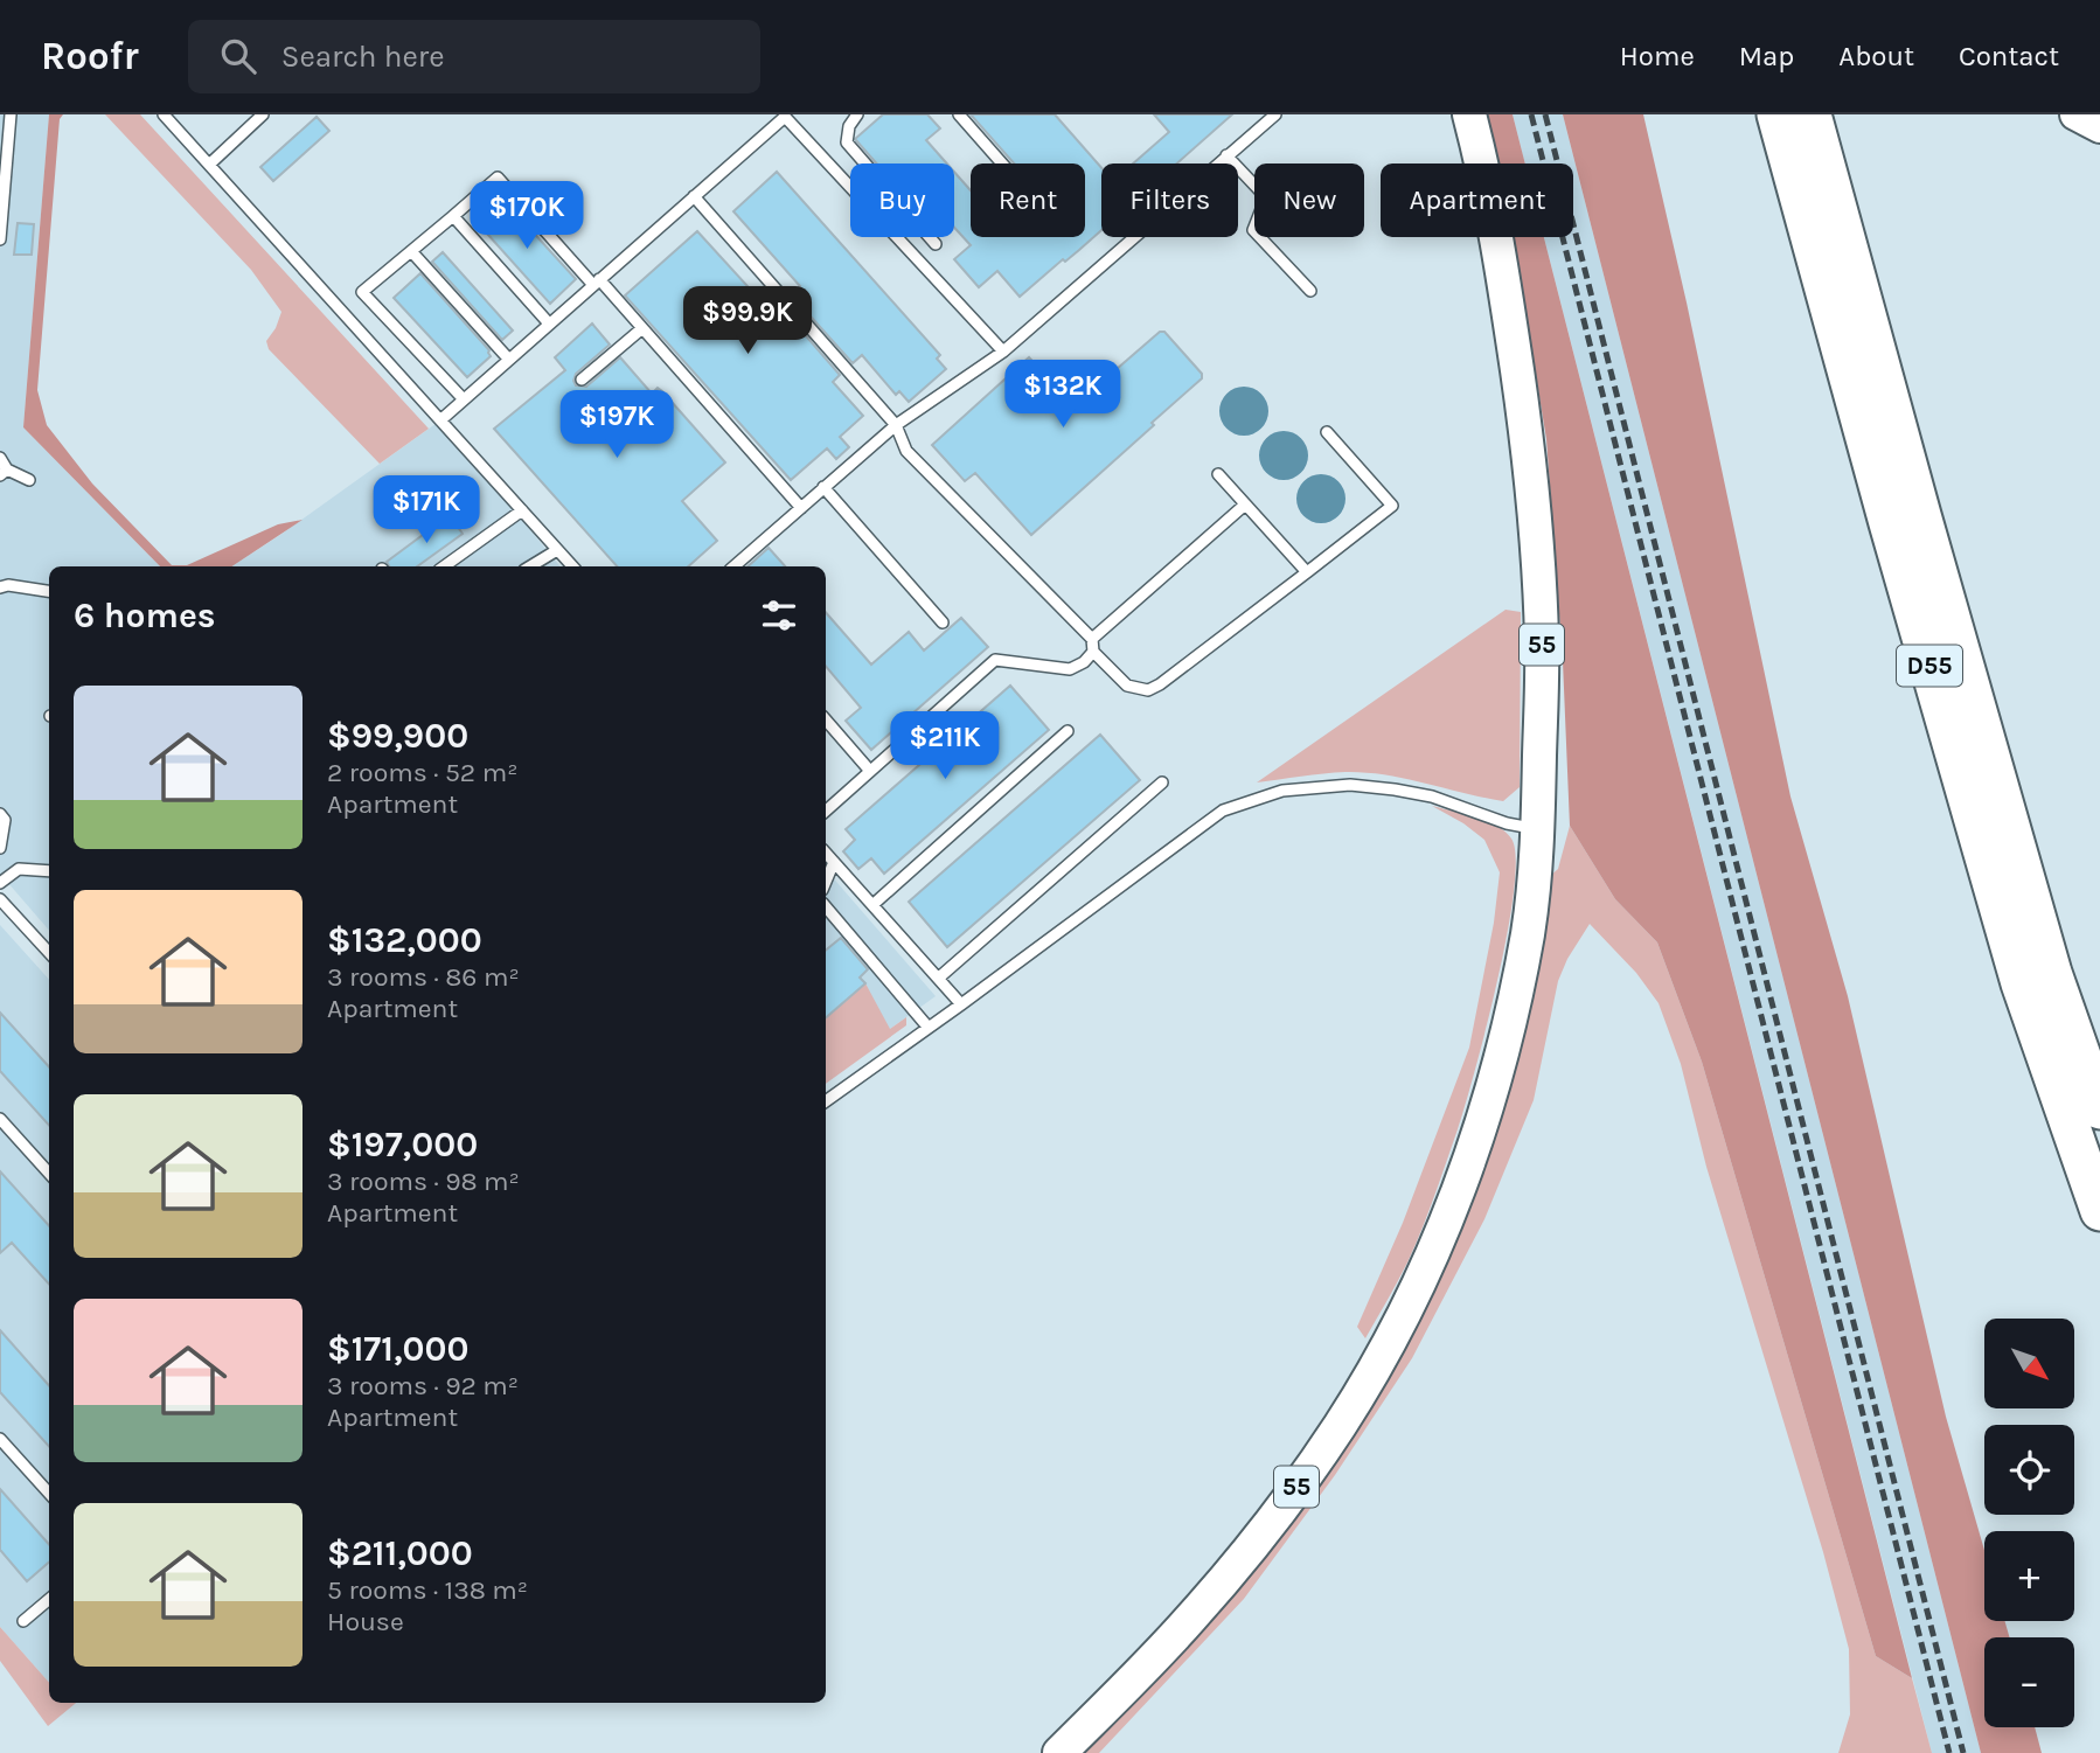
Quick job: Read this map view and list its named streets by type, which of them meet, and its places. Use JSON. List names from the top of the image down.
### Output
{
  "streets": {
    "highway": ["D55"],
    "main road": ["55"]
  },
  "north": "bottom right",
  "page": {
    "header": "Roofr",
    "search": "Search here",
    "nav": [
      "Home",
      "Map",
      "About",
      "Contact"
    ],
    "chip": [
      "Buy",
      "Rent",
      "Filters",
      "New",
      "Apartment"
    ],
    "price": [
      "$170K",
      "$99.9K",
      "$132K",
      "$197K",
      "$171K",
      "$211K"
    ],
    "heading": "6 homes",
    "list": [
      {
        "name": "$99,900",
        "note": "2 rooms · 52 m² · Apartment"
      },
      {
        "name": "$132,000",
        "note": "3 rooms · 86 m² · Apartment"
      },
      {
        "name": "$197,000",
        "note": "3 rooms · 98 m² · Apartment"
      },
      {
        "name": "$171,000",
        "note": "3 rooms · 92 m² · Apartment"
      },
      {
        "name": "$211,000",
        "note": "5 rooms · 138 m² · House"
      }
    ],
    "map_buttons": ["+", "−"]
  }
}
